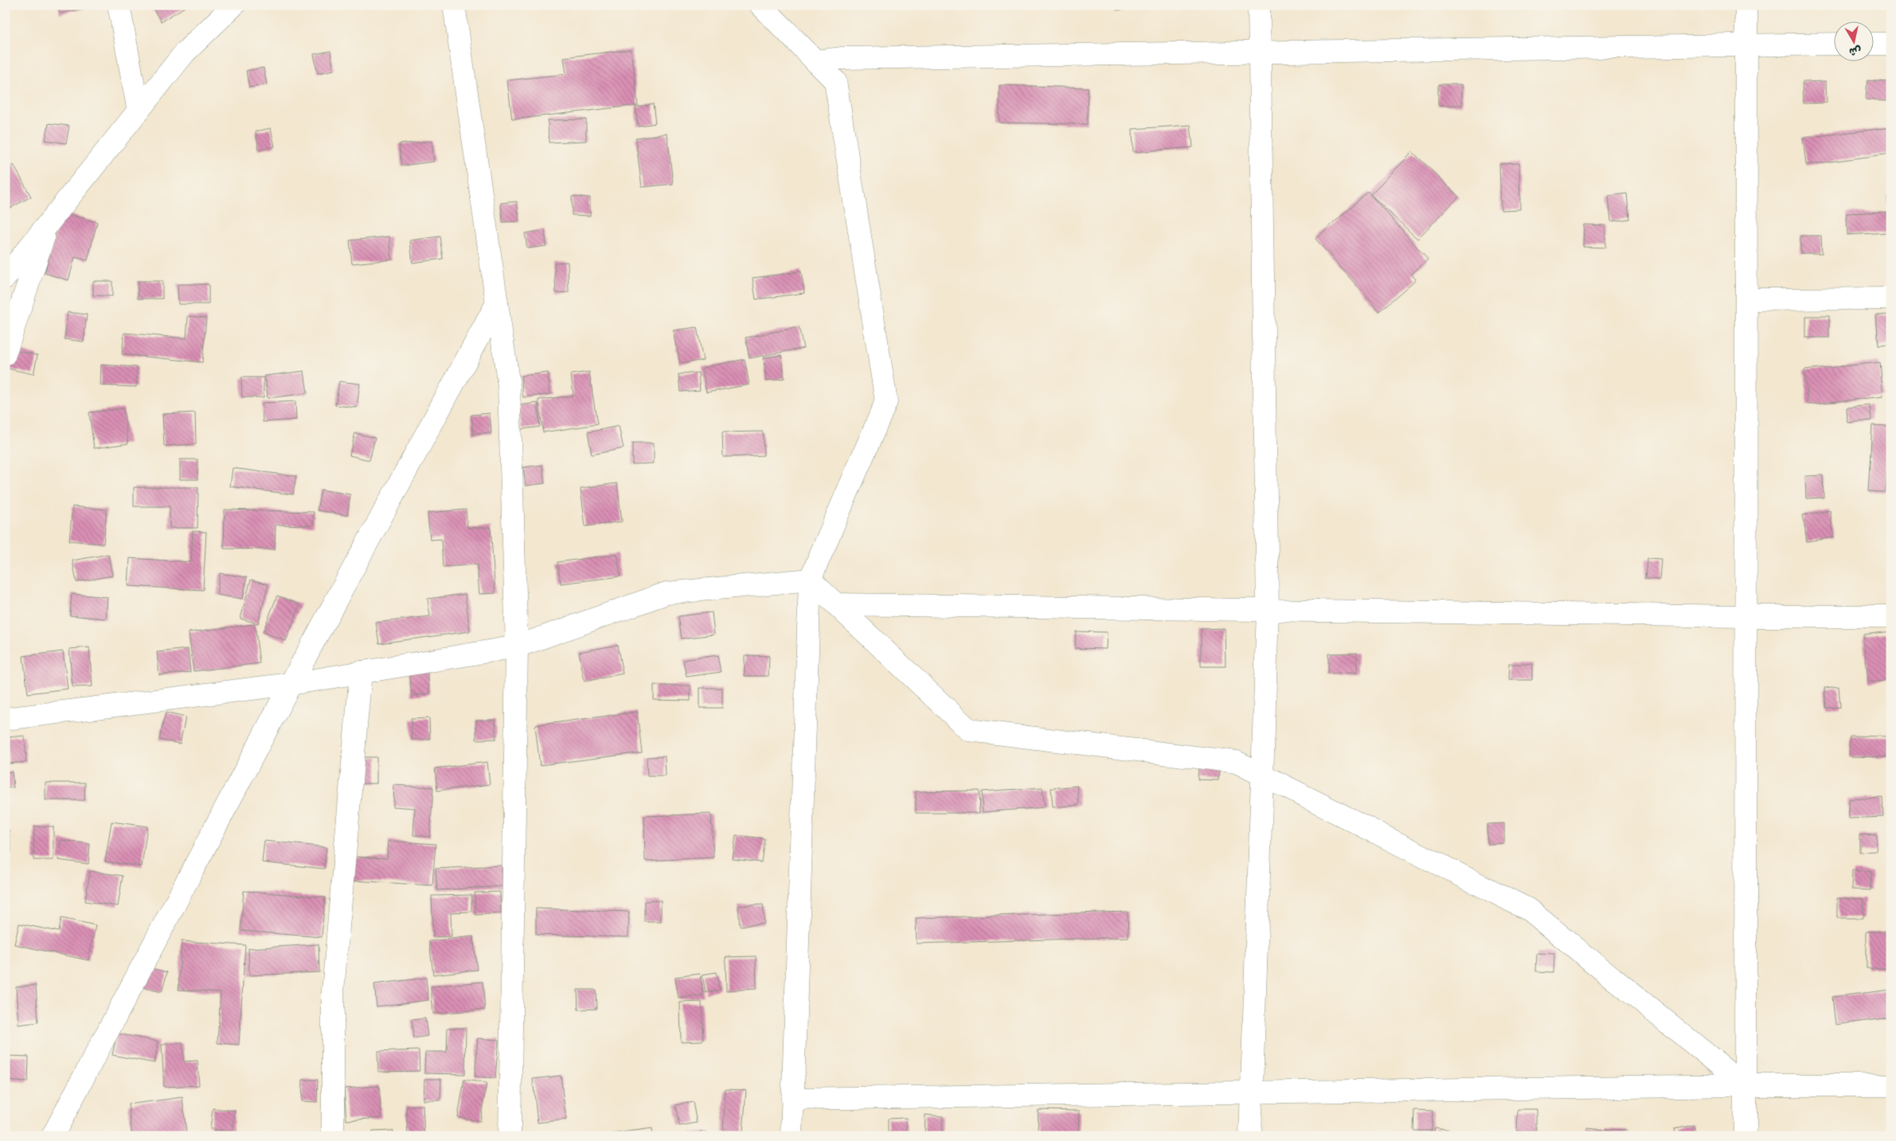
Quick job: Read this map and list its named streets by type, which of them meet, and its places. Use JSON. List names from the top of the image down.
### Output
{
  "north": "bottom"
}
